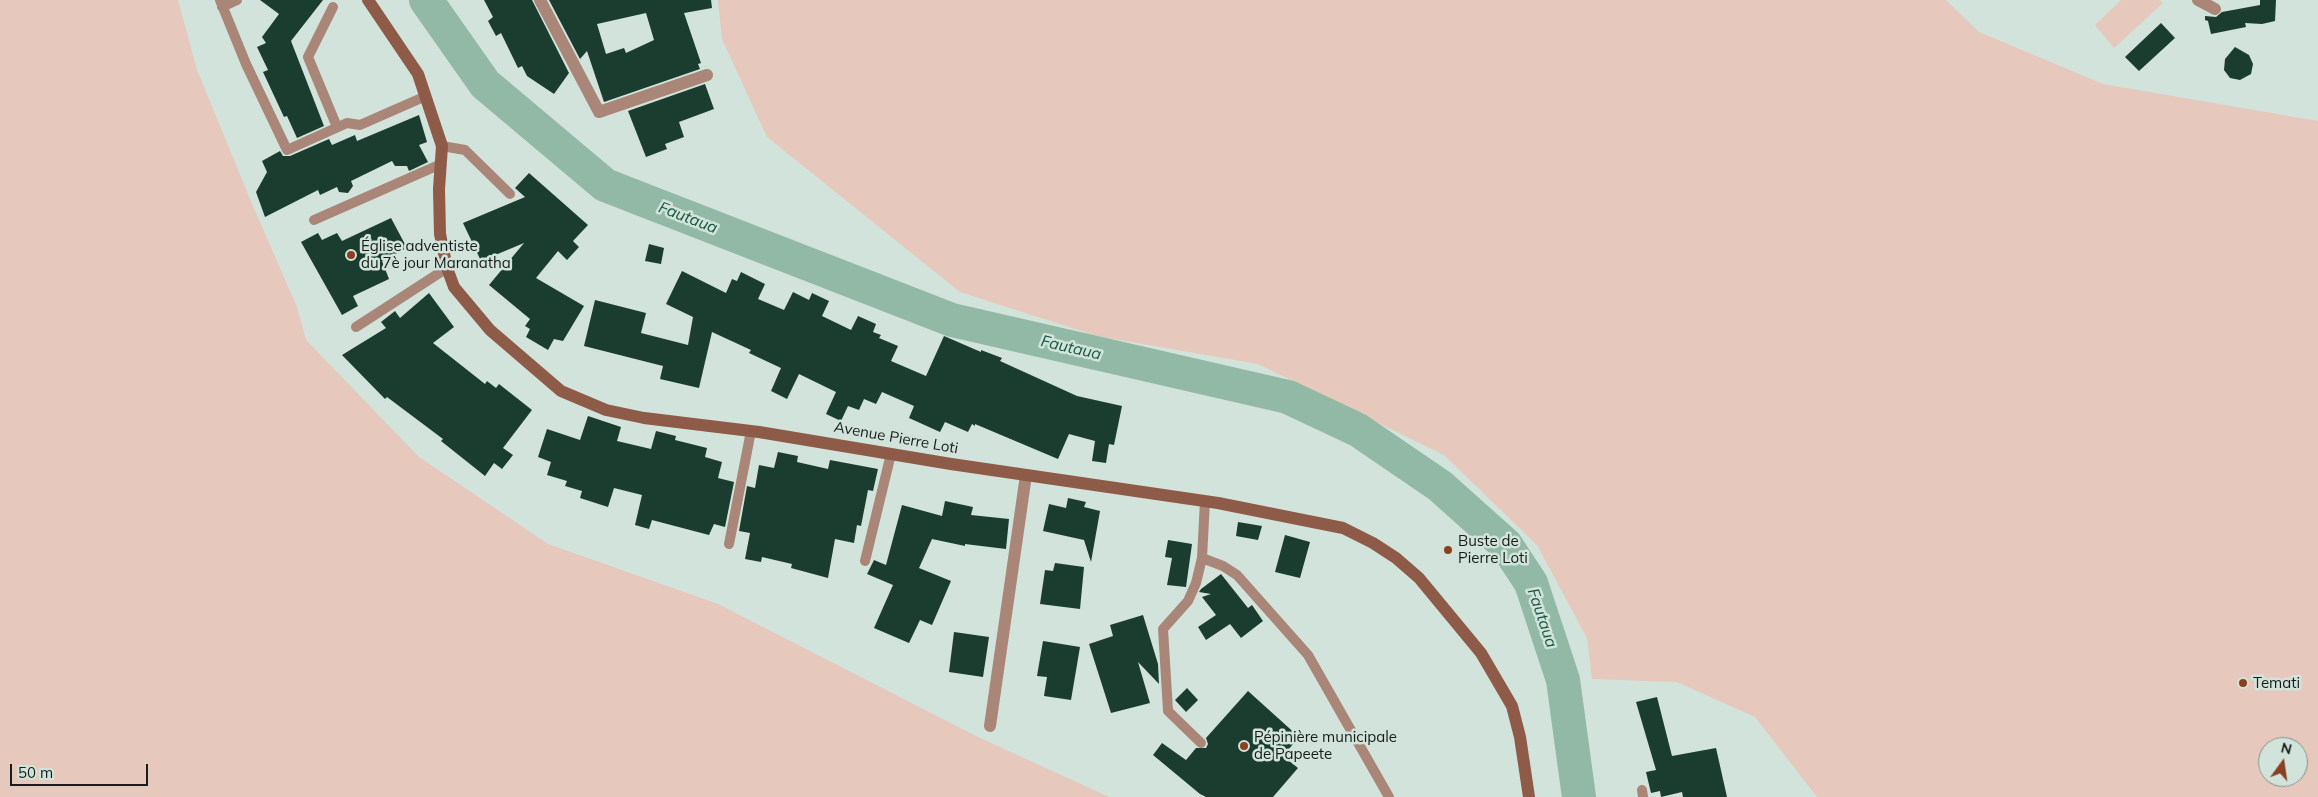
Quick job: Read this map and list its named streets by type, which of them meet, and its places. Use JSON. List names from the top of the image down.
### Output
{
  "streets": {
    "main road": ["Avenue Pierre Loti"]
  },
  "water": ["Fautaua"],
  "places": [
    "Église adventiste du 7è jour Maranatha",
    "Buste de Pierre Loti",
    "Temati",
    "Pépinière municipale de Papeete"
  ],
  "scale_bar": "50 m",
  "north": "top"
}
